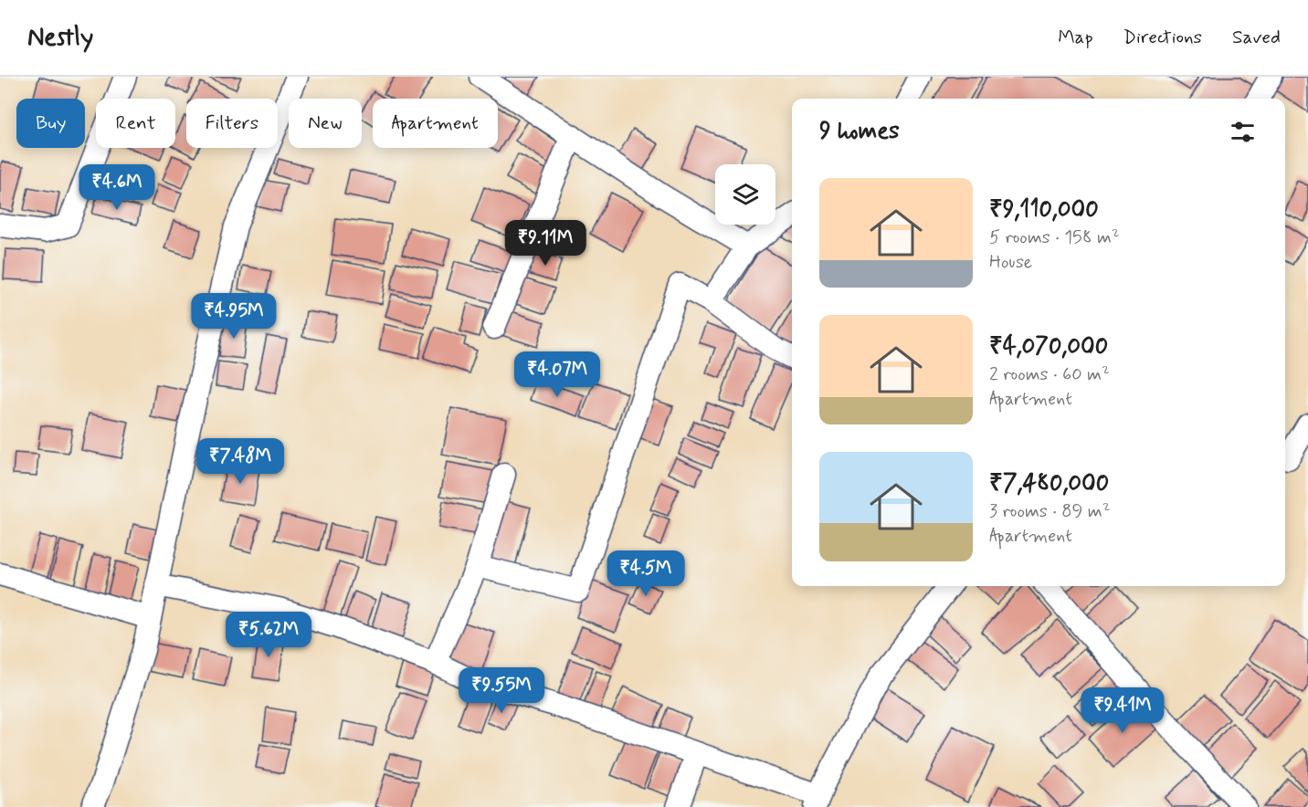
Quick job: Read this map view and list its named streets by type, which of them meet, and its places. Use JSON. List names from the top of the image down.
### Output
{
  "page": {
    "header": "Nestly",
    "nav": ["Map", "Directions", "Saved"],
    "chip": [
      "Buy",
      "Rent",
      "Filters",
      "New",
      "Apartment"
    ],
    "heading": "9 homes",
    "price": [
      "₹4.6M",
      "₹9.11M",
      "₹4.95M",
      "₹4.07M",
      "₹7.48M",
      "₹4.5M",
      "₹5.62M",
      "₹9.55M",
      "₹9.41M"
    ],
    "list": [
      {
        "name": "₹9,110,000",
        "note": "5 rooms · 158 m² · House"
      },
      {
        "name": "₹4,070,000",
        "note": "2 rooms · 60 m² · Apartment"
      },
      {
        "name": "₹7,480,000",
        "note": "3 rooms · 89 m² · Apartment"
      }
    ]
  }
}
